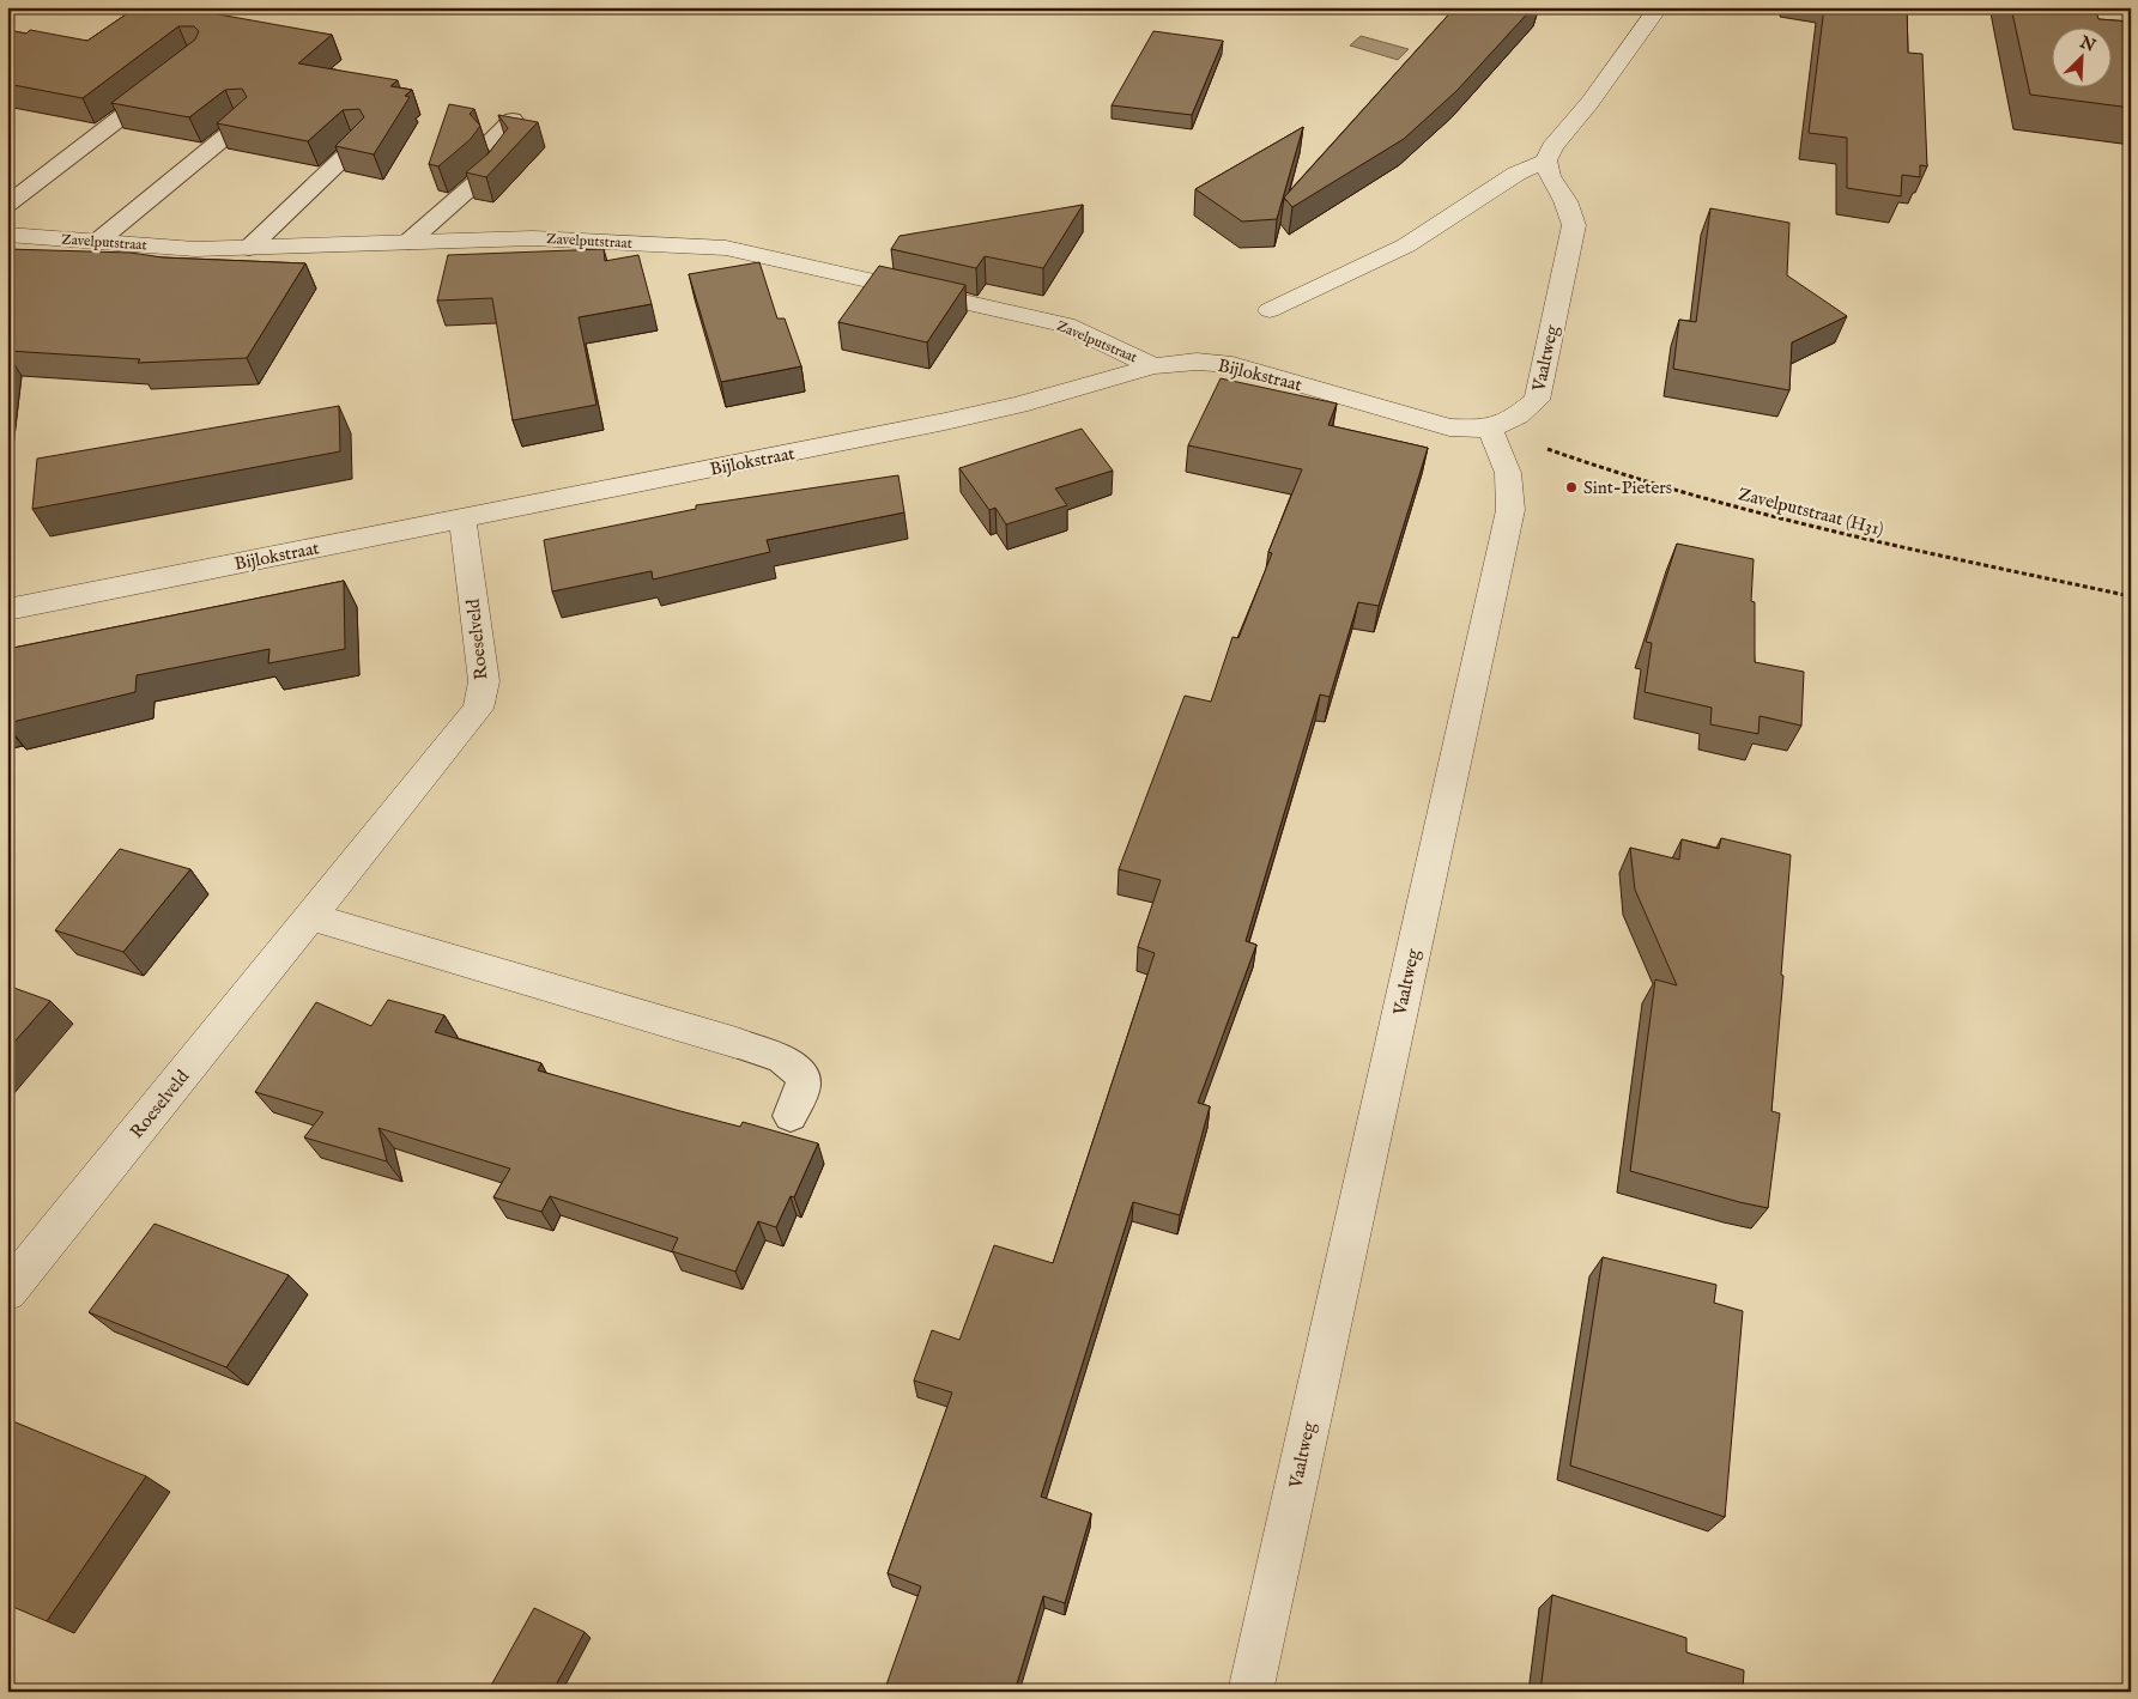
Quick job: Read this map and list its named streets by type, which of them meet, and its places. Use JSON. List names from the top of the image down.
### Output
{
  "streets": {
    "street": [
      "Zavelputstraat",
      "Vaaltweg",
      "Bijlokstraat",
      "Roeselveld"
    ],
    "path": ["Zavelputstraat (H31)"]
  },
  "crossings": [
    ["Zavelputstraat", "Bijlokstraat"],
    ["Vaaltweg", "Bijlokstraat"],
    ["Vaaltweg", "Zavelputstraat (H31)"],
    ["Bijlokstraat", "Zavelputstraat (H31)"],
    ["Bijlokstraat", "Roeselveld"]
  ],
  "places": ["Sint-Pieters"],
  "north": "top right"
}
